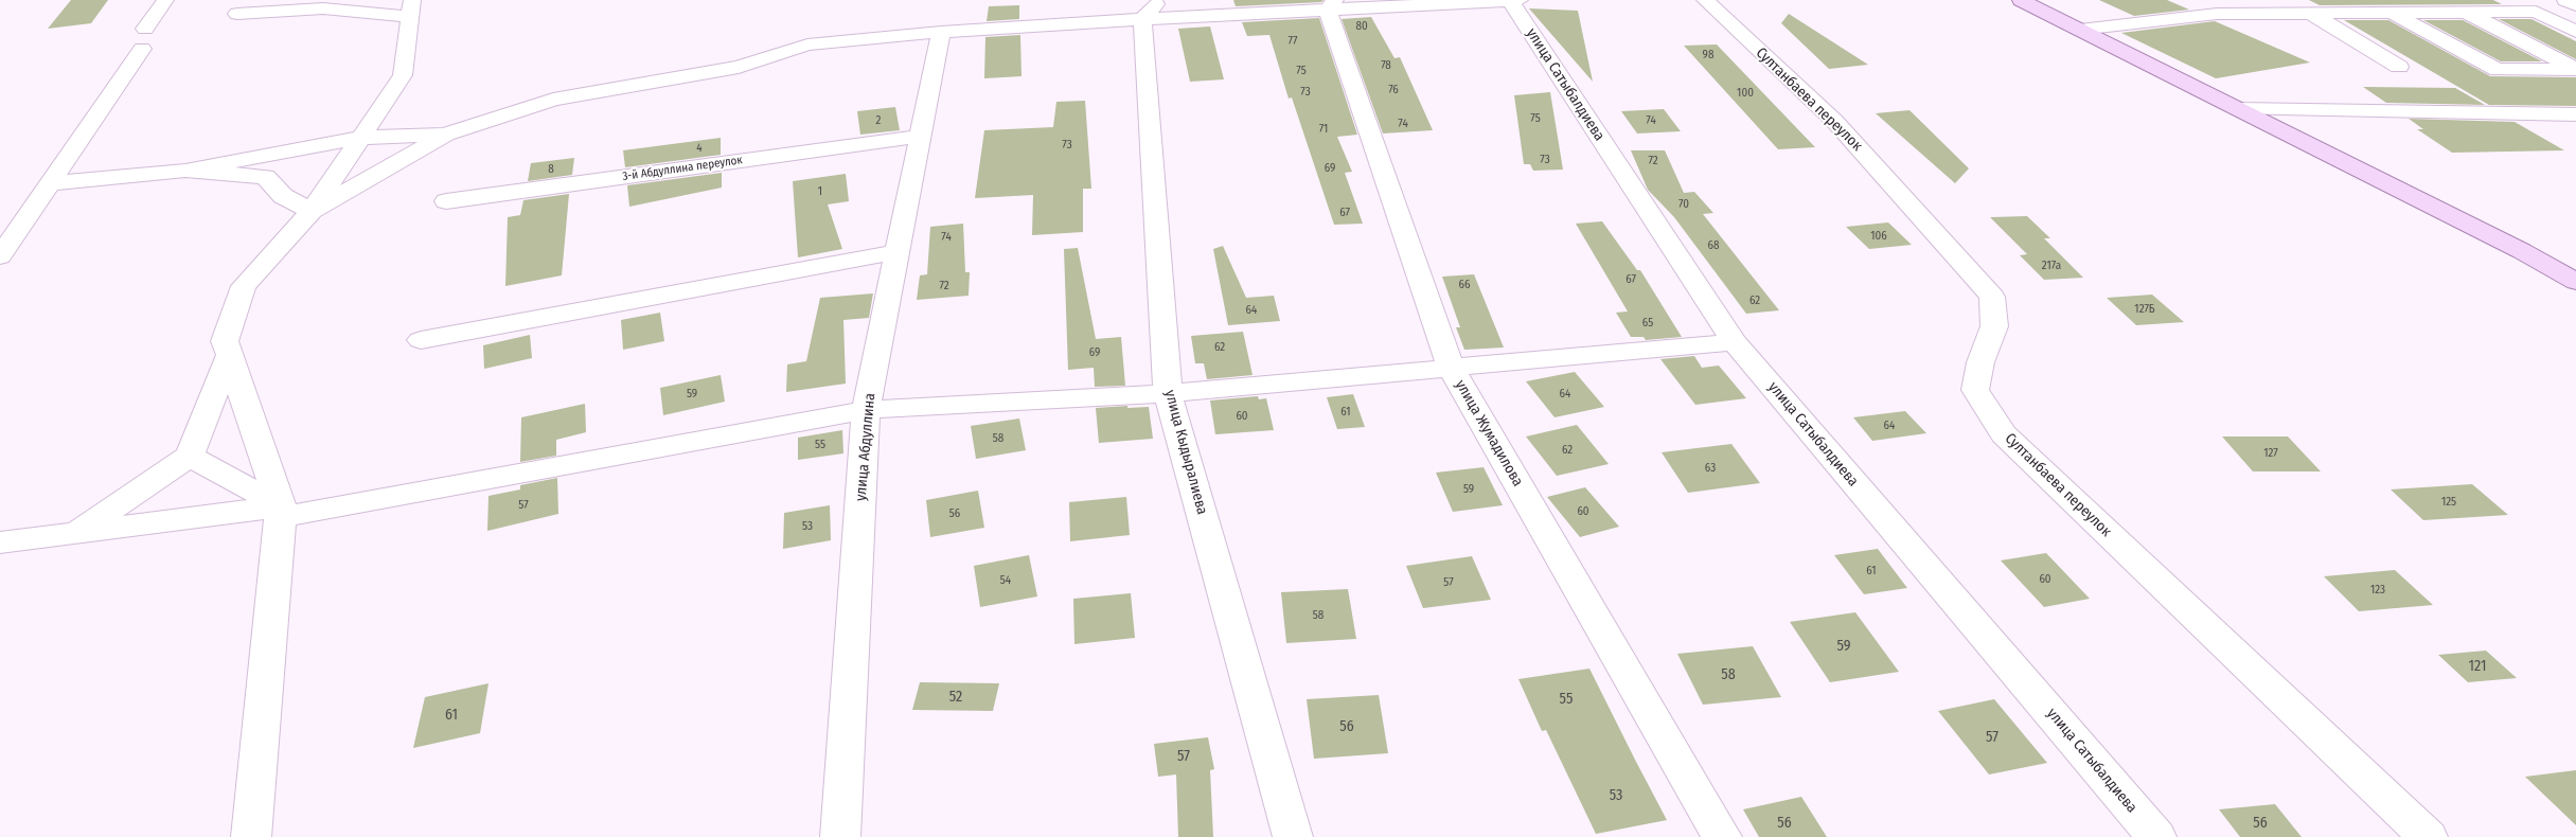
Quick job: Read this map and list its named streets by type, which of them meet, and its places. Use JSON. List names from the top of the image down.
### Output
{
  "streets": {
    "street": [
      "улица Сатыбалдиева",
      "Султанбаева переулок",
      "3-й Абдуллина переулок",
      "улица Жумадилова",
      "улица Абдуллина",
      "улица Кыдыралиева"
    ]
  },
  "crossings": [
    ["3-й Абдуллина переулок", "улица Абдуллина"]
  ],
  "house_numbers": [
    "80",
    "77",
    "98",
    "78",
    "75",
    "76",
    "73",
    "100",
    "75",
    "2",
    "74",
    "74",
    "71",
    "73",
    "4",
    "73",
    "72",
    "69",
    "8",
    "1",
    "70",
    "67",
    "106",
    "74",
    "68",
    "217а",
    "67",
    "66",
    "72",
    "62",
    "127Б",
    "64",
    "65",
    "62",
    "69",
    "59",
    "64",
    "61",
    "60",
    "64",
    "58",
    "55",
    "62",
    "127",
    "63",
    "59",
    "125",
    "57",
    "60",
    "56",
    "53",
    "61",
    "60",
    "54",
    "57",
    "123",
    "58",
    "59",
    "121",
    "58",
    "52",
    "55",
    "61",
    "56",
    "57",
    "57",
    "53",
    "56",
    "56"
  ]
}
